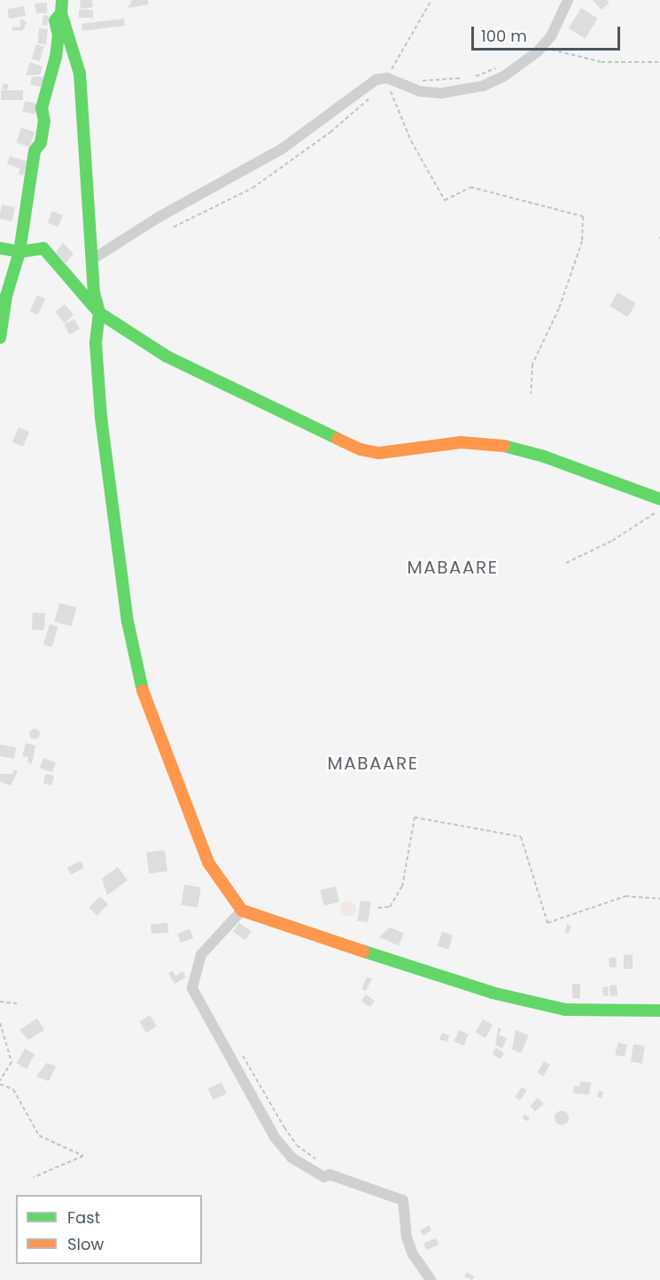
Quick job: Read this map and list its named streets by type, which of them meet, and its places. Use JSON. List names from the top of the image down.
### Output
{
  "districts": ["MABAARE", "MABAARE"],
  "legend": ["Fast", "Slow"],
  "scale_bar": "100 m"
}
